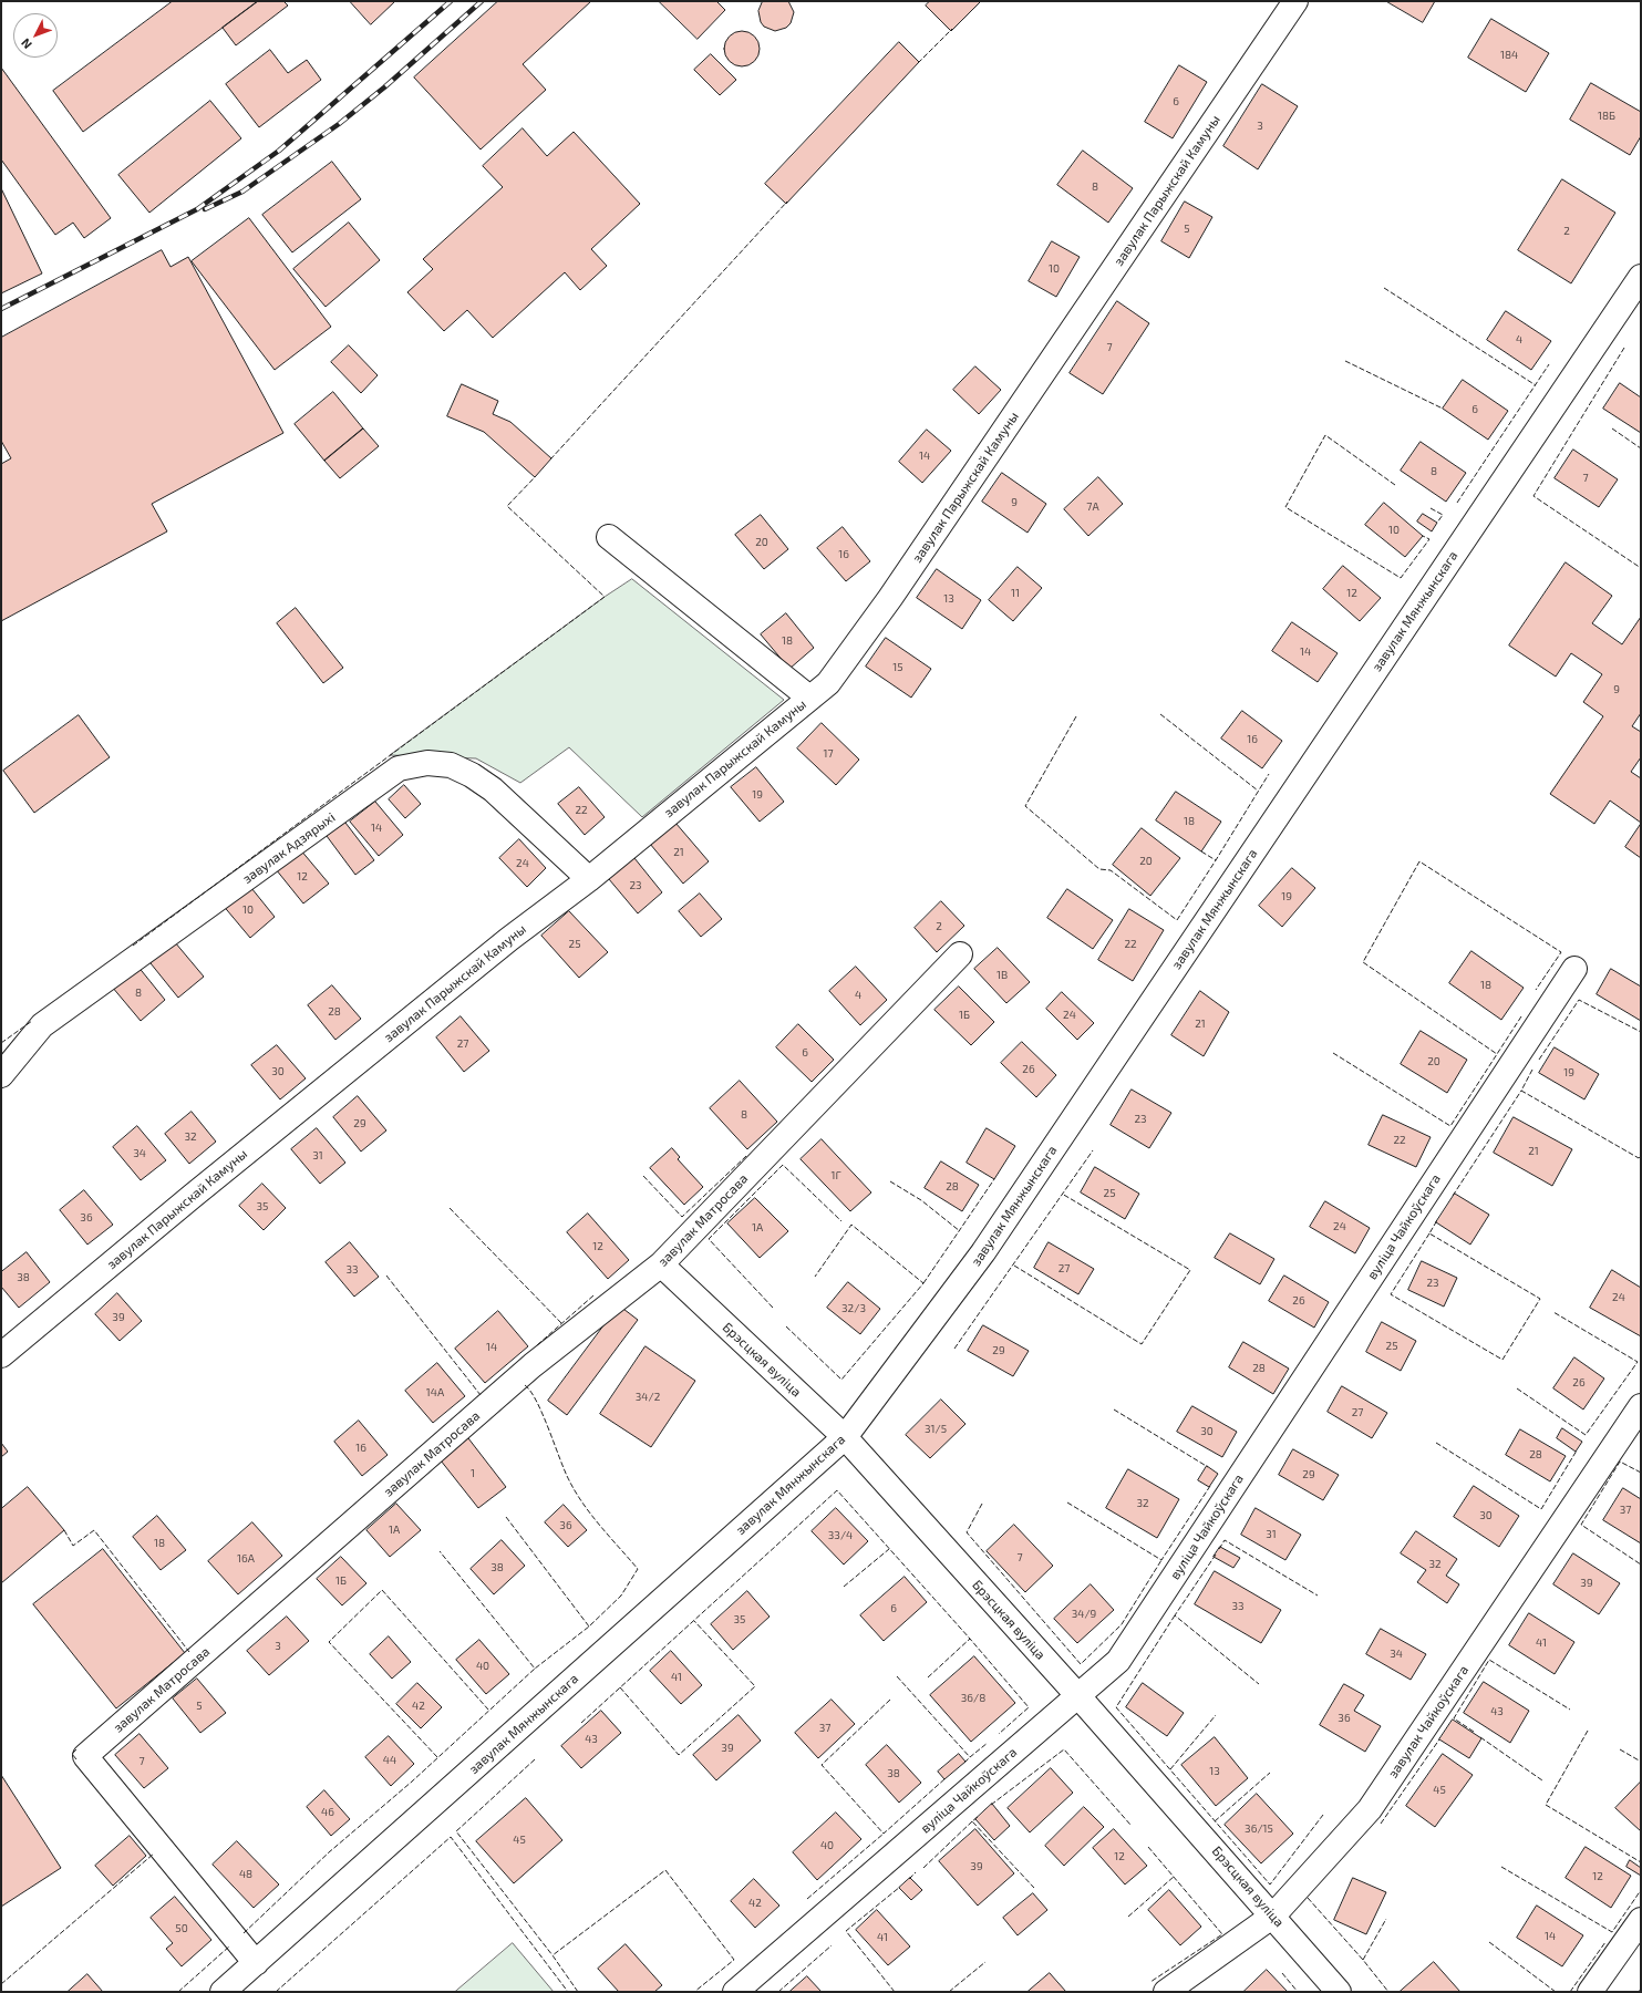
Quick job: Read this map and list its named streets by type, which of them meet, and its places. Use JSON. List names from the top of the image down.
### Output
{
  "streets": {
    "street": [
      "завулак Парыжскай Камуны",
      "завулак Мянжынскага",
      "завулак Адзярыхі",
      "завулак Матросава",
      "вуліца Чайкоўскага",
      "Брэсцкая вуліца",
      "завулак Чайкоўскага"
    ]
  },
  "crossings": [
    ["завулак Парыжскай Камуны", "завулак Адзярыхі"],
    ["завулак Мянжынскага", "завулак Матросава"],
    ["завулак Мянжынскага", "Брэсцкая вуліца"],
    ["завулак Матросава", "Брэсцкая вуліца"],
    ["вуліца Чайкоўскага", "Брэсцкая вуліца"],
    ["Брэсцкая вуліца", "завулак Чайкоўскага"]
  ],
  "house_numbers": [
    "184",
    "6",
    "18Б",
    "3",
    "8",
    "5",
    "2",
    "10",
    "4",
    "7",
    "6",
    "14",
    "8",
    "7",
    "9",
    "7А",
    "10",
    "20",
    "16",
    "11",
    "12",
    "13",
    "18",
    "14",
    "15",
    "9",
    "16",
    "17",
    "19",
    "22",
    "18",
    "14",
    "21",
    "20",
    "24",
    "12",
    "23",
    "19",
    "10",
    "2",
    "25",
    "22",
    "1В",
    "18",
    "8",
    "4",
    "28",
    "1Б",
    "24",
    "21",
    "27",
    "6",
    "20",
    "26",
    "30",
    "19",
    "8",
    "23",
    "29",
    "32",
    "22",
    "21",
    "34",
    "31",
    "1Г",
    "28",
    "25",
    "35",
    "36",
    "24",
    "1А",
    "12",
    "27",
    "33",
    "38",
    "23",
    "24",
    "26",
    "32/3",
    "39",
    "25",
    "14",
    "29",
    "28",
    "26",
    "14А",
    "34/2",
    "27",
    "31/5",
    "30",
    "16",
    "28",
    "1",
    "29",
    "32",
    "37",
    "30",
    "36",
    "1А",
    "31",
    "33/4",
    "18",
    "7",
    "16А",
    "32",
    "38",
    "1Б",
    "39",
    "33",
    "6",
    "34/9",
    "35",
    "41",
    "3",
    "34",
    "40",
    "41",
    "36/8",
    "5",
    "42",
    "43",
    "36",
    "37",
    "43",
    "39",
    "44",
    "7",
    "13",
    "38",
    "45",
    "46",
    "36/15",
    "45",
    "40",
    "12",
    "39",
    "48",
    "12",
    "42",
    "50",
    "14",
    "41"
  ],
  "north": "bottom left"
}
